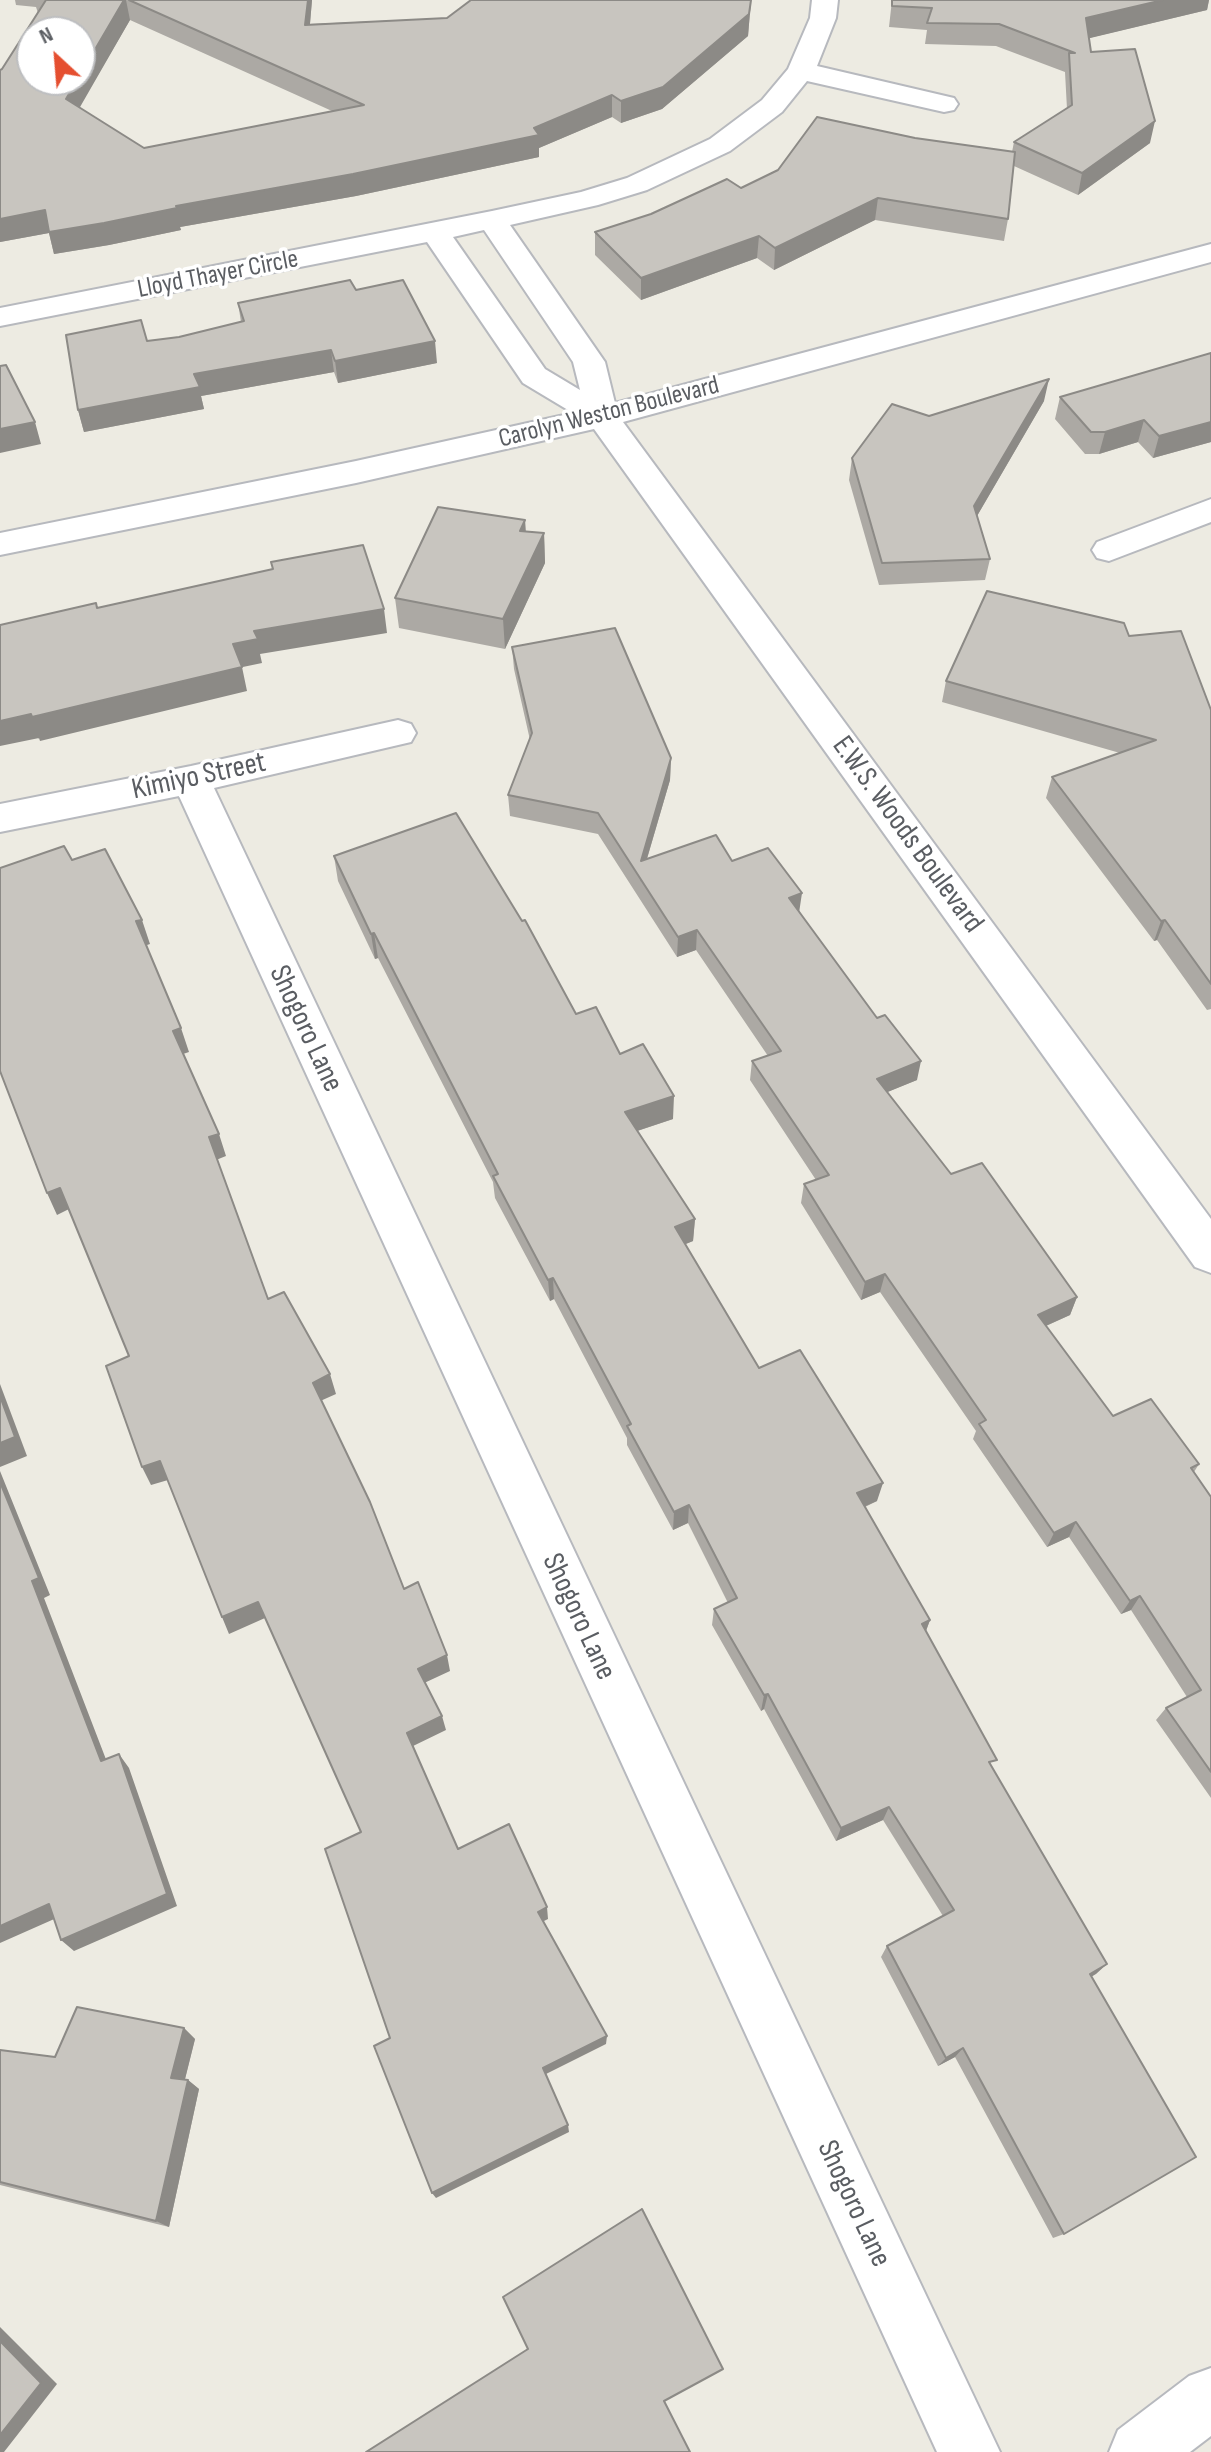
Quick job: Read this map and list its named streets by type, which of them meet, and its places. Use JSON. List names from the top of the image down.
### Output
{
  "streets": {
    "street": [
      "Lloyd Thayer Circle",
      "Carolyn Weston Boulevard",
      "Kimiyo Street",
      "E.W.S. Woods Boulevard",
      "Shogoro Lane"
    ]
  },
  "crossings": [
    ["Carolyn Weston Boulevard", "E.W.S. Woods Boulevard"],
    ["Kimiyo Street", "Shogoro Lane"]
  ],
  "north": "top left"
}
